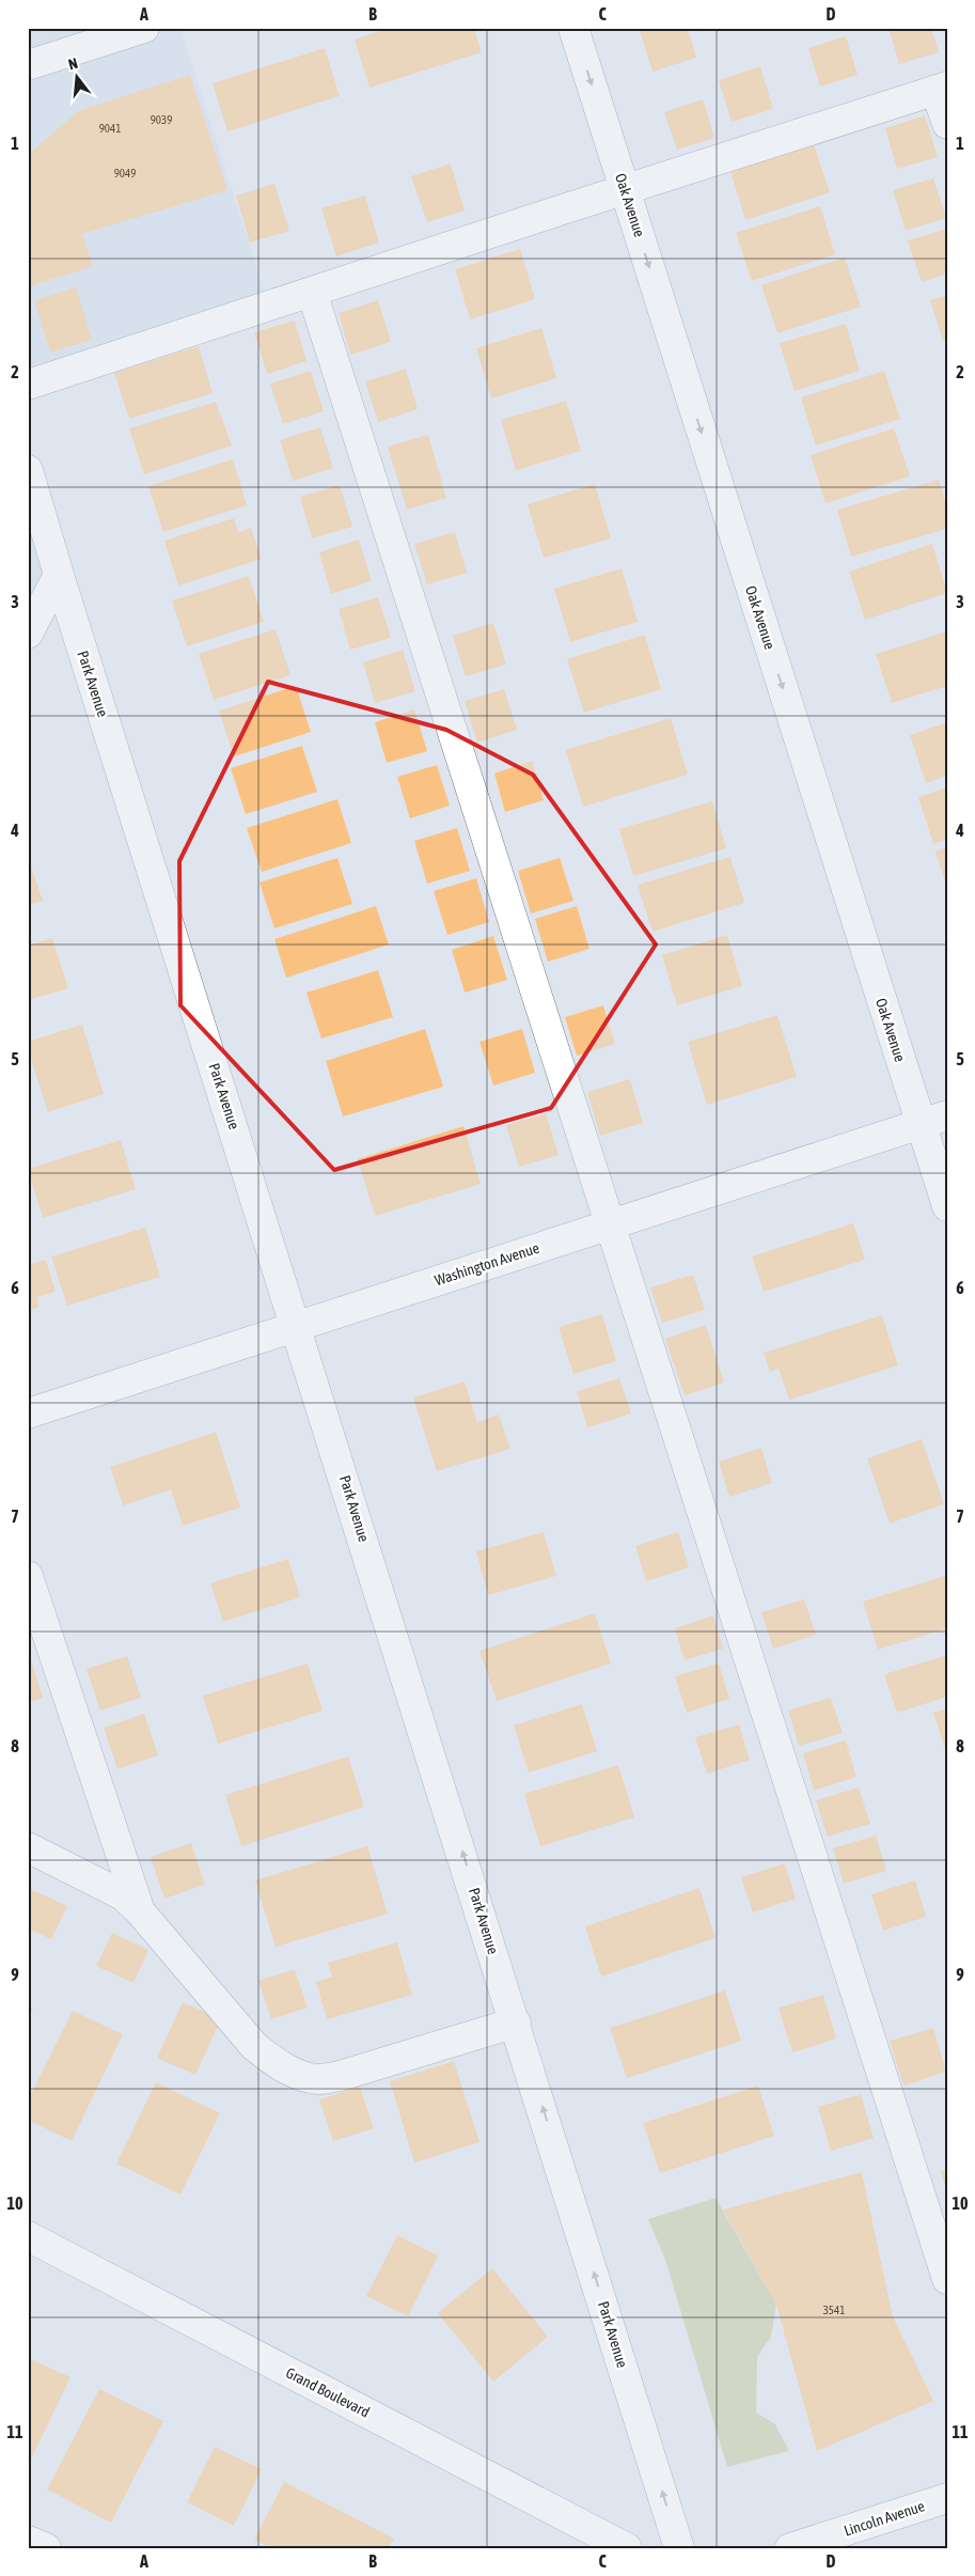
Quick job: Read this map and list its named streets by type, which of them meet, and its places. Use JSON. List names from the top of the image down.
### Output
{
  "streets": {
    "street": [
      "Oak Avenue",
      "Park Avenue",
      "Washington Avenue",
      "Grand Boulevard",
      "Lincoln Avenue"
    ]
  },
  "crossings": [
    ["Oak Avenue", "Washington Avenue"],
    ["Park Avenue", "Washington Avenue"]
  ],
  "one_way": ["Oak Avenue", "Park Avenue"],
  "house_numbers": [
    "9039",
    "9041",
    "9049",
    "3541"
  ],
  "north": "top",
  "grid": {
    "columns": [
      "A",
      "B",
      "C",
      "D"
    ],
    "rows": [
      "1",
      "2",
      "3",
      "4",
      "5",
      "6",
      "7",
      "8",
      "9",
      "10",
      "11"
    ]
  }
}
